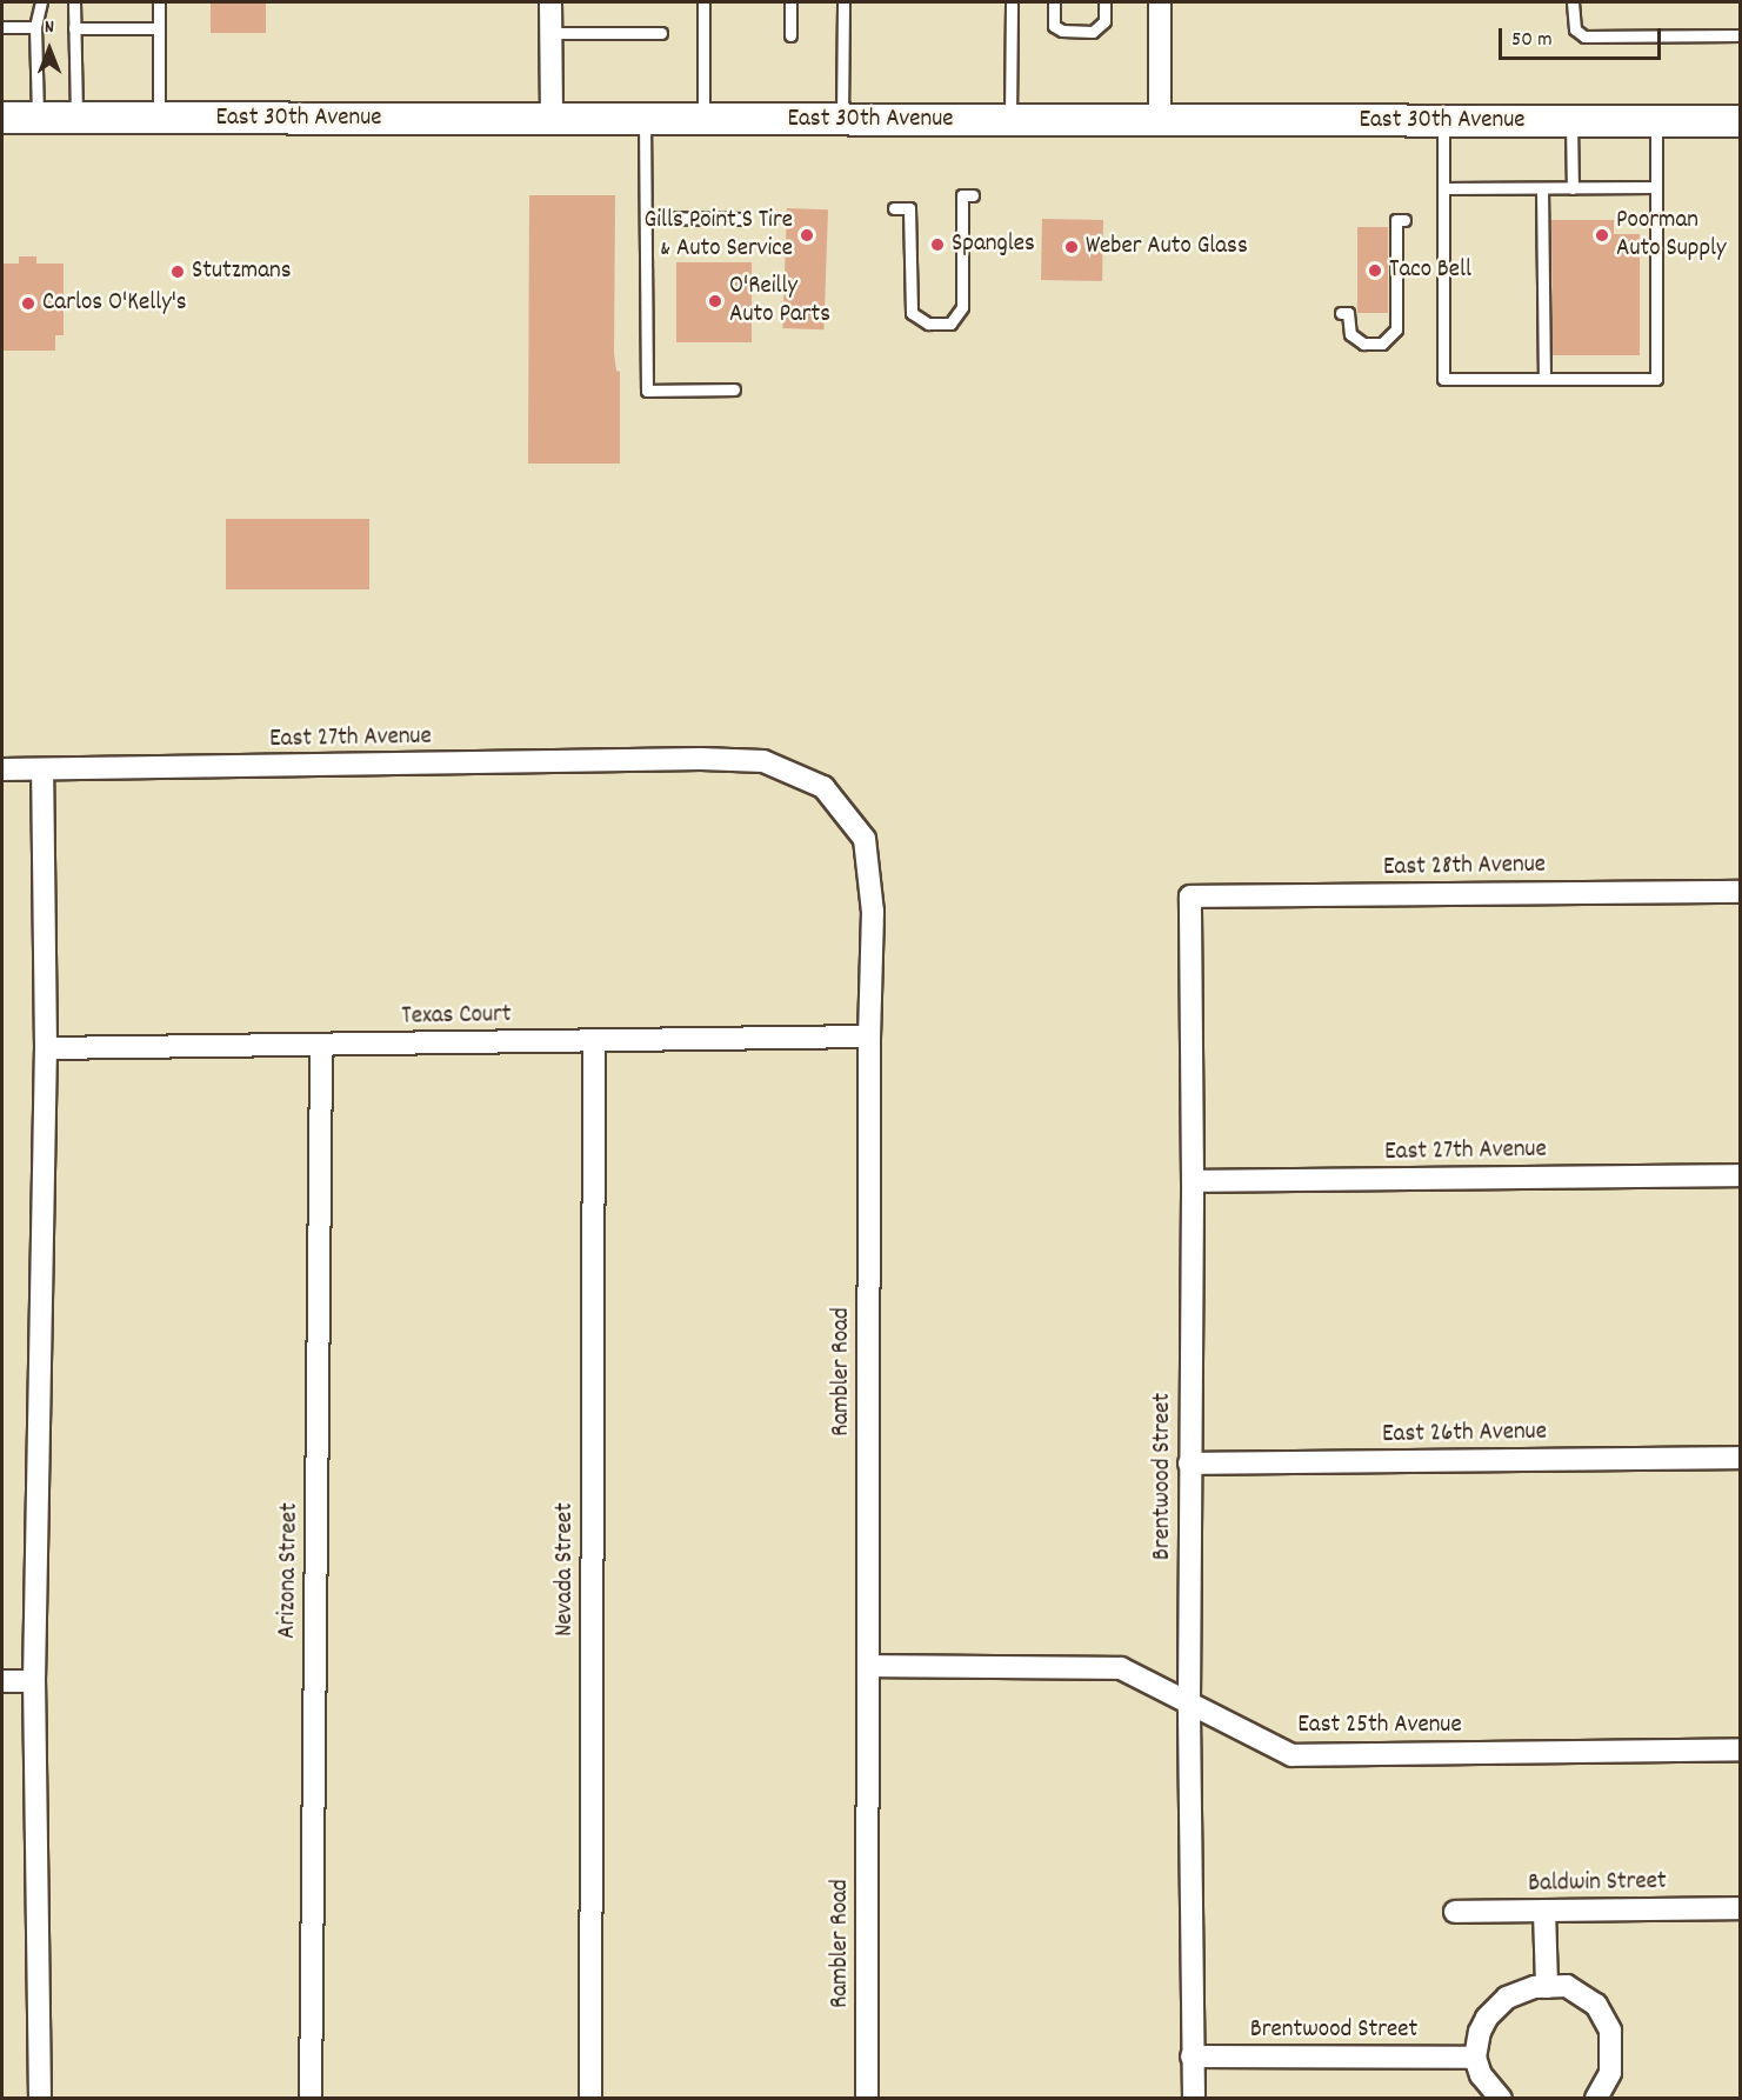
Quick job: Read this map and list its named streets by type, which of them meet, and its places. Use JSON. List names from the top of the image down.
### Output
{
  "streets": {
    "main road": ["East 30th Avenue"],
    "street": [
      "East 27th Avenue",
      "East 28th Avenue",
      "Texas Court",
      "Rambler Road",
      "East 26th Avenue",
      "Brentwood Street",
      "Nevada Street",
      "Arizona Street",
      "East 25th Avenue",
      "Baldwin Street"
    ]
  },
  "crossings": [
    ["East 27th Avenue", "Rambler Road"],
    ["East 27th Avenue", "Brentwood Street"],
    ["East 28th Avenue", "Brentwood Street"],
    ["Texas Court", "Rambler Road"],
    ["Texas Court", "Nevada Street"],
    ["Texas Court", "Arizona Street"],
    ["Rambler Road", "East 25th Avenue"],
    ["East 26th Avenue", "Brentwood Street"],
    ["Brentwood Street", "East 25th Avenue"]
  ],
  "places": [
    "Gills Point S Tire & Auto Service",
    "Poorman Auto Supply",
    "Spangles",
    "Weber Auto Glass",
    "Taco Bell",
    "Stutzmans",
    "O'Reilly Auto Parts",
    "Carlos O'Kelly's"
  ],
  "scale_bar": "50 m",
  "north": "top"
}
